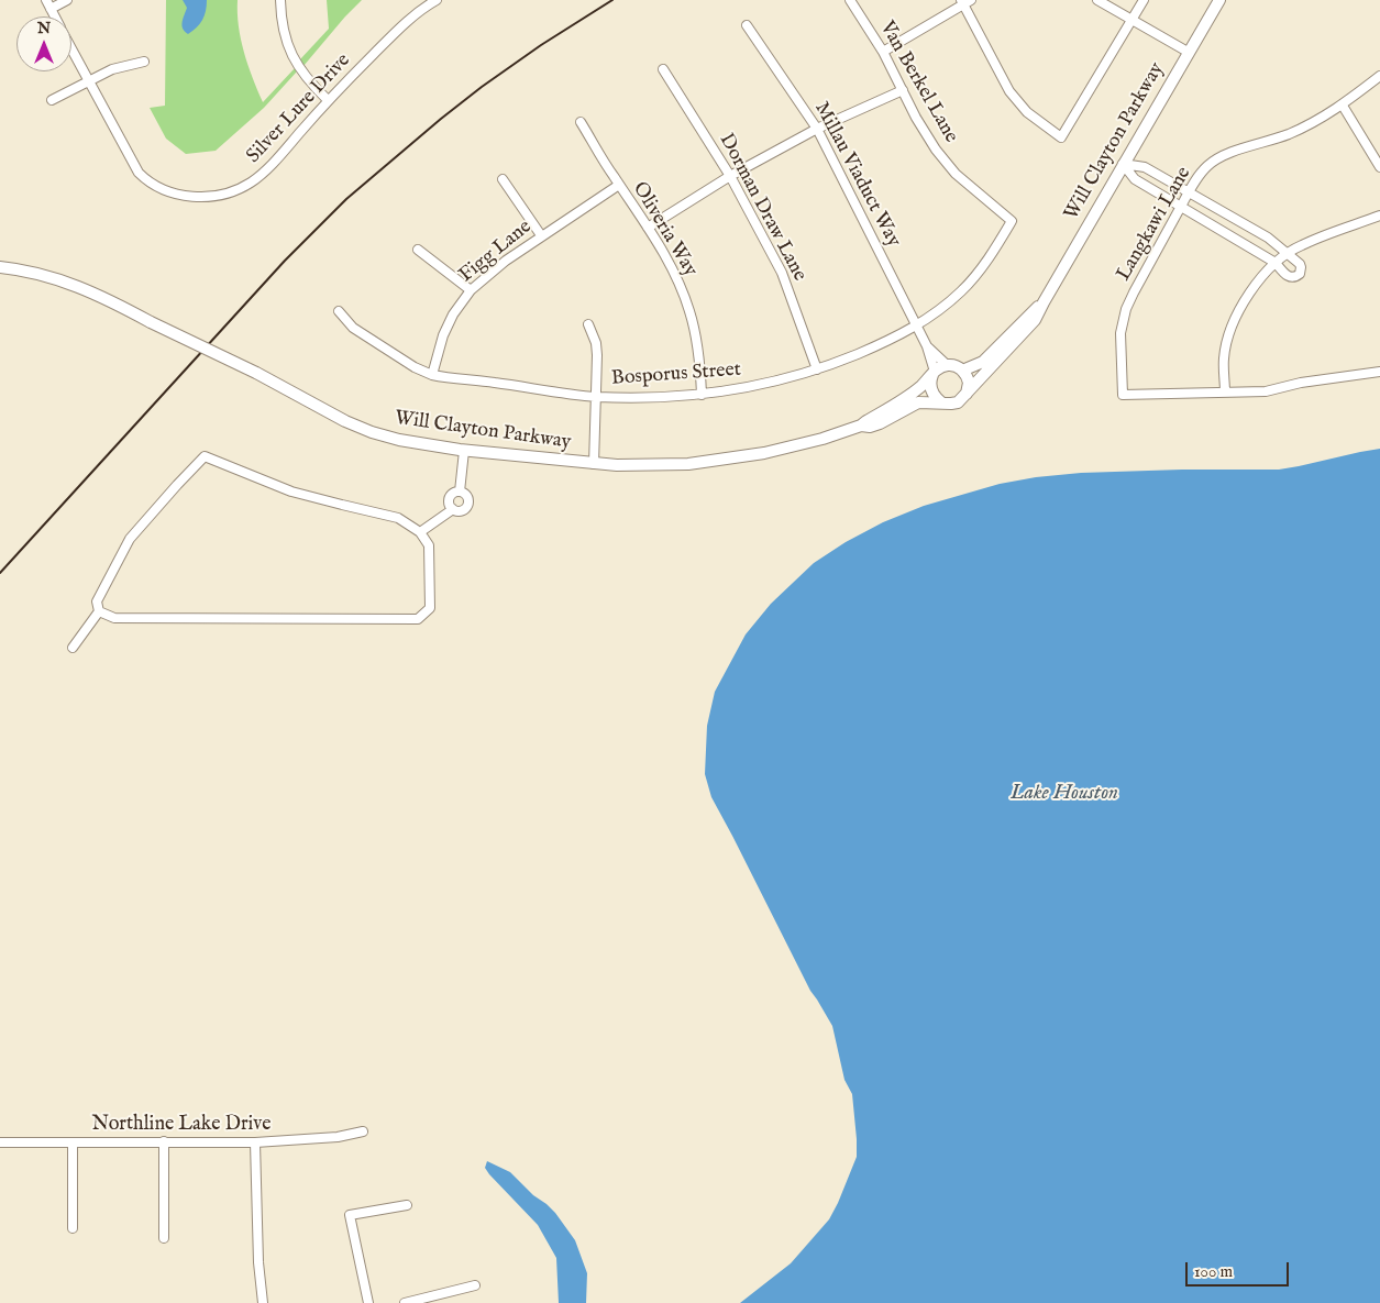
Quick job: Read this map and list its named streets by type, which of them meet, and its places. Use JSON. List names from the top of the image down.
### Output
{
  "streets": {
    "street": [
      "Van Berkel Lane",
      "Silver Lure Drive",
      "Will Clayton Parkway",
      "Millau Viaduct Way",
      "Dorman Draw Lane",
      "Langkawi Lane",
      "Oliveria Way",
      "Figg Lane",
      "Bosporus Street",
      "Northline Lake Drive"
    ]
  },
  "crossings": [
    ["Van Berkel Lane", "Bosporus Street"],
    ["Will Clayton Parkway", "Millau Viaduct Way"],
    ["Millau Viaduct Way", "Bosporus Street"],
    ["Dorman Draw Lane", "Bosporus Street"],
    ["Oliveria Way", "Figg Lane"],
    ["Oliveria Way", "Bosporus Street"],
    ["Figg Lane", "Bosporus Street"]
  ],
  "water": ["Lake Houston"],
  "scale_bar": "100 m",
  "north": "top"
}
